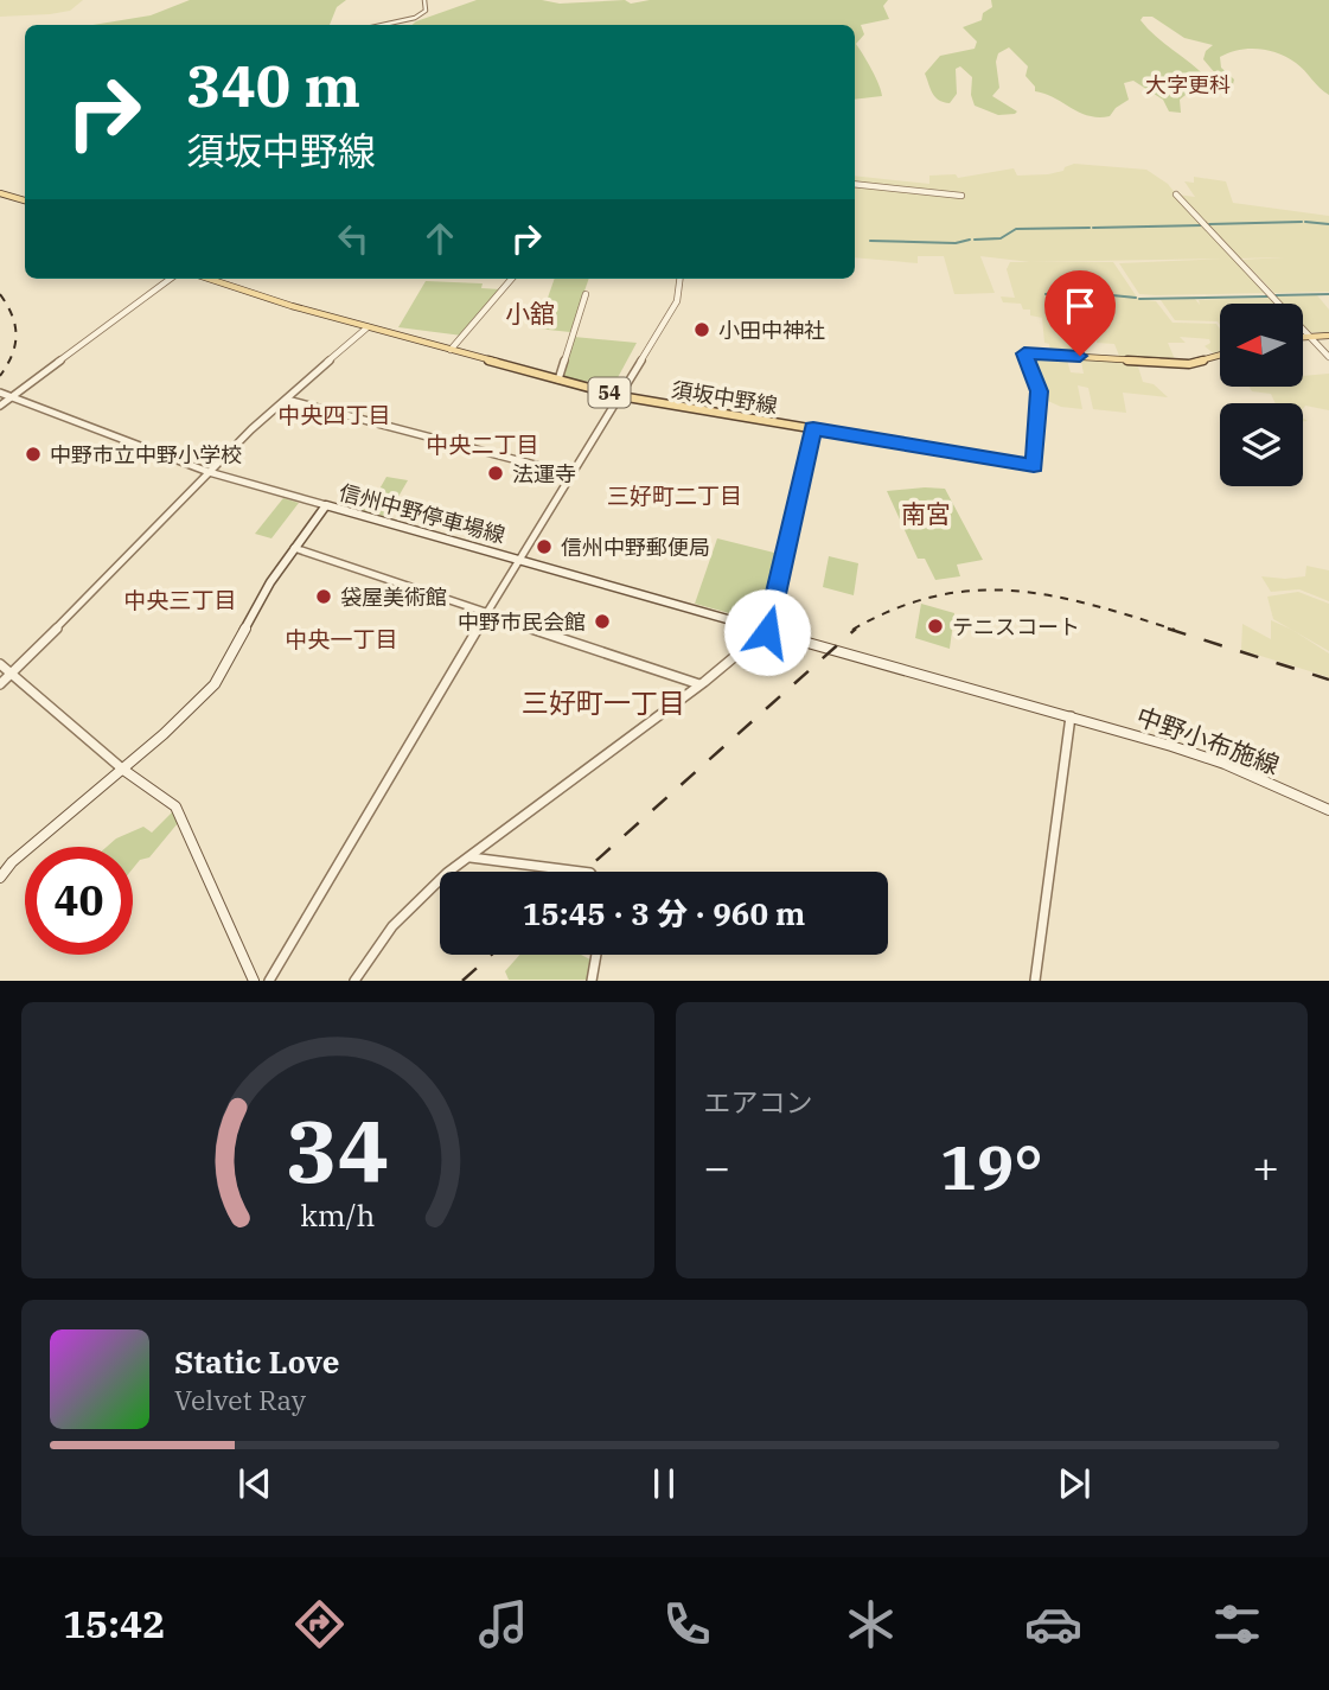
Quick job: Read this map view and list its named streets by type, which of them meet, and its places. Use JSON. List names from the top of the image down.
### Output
{
  "streets": {
    "main road": [
      "54",
      "須坂中野線",
      "信州中野停車場線",
      "中野小布施線"
    ]
  },
  "crossings": [
    ["信州中野停車場線", "中野小布施線"]
  ],
  "districts": [
    "大字更科",
    "小舘",
    "中央四丁目",
    "中央二丁目",
    "三好町二丁目",
    "南宮",
    "中央三丁目",
    "中央一丁目",
    "三好町一丁目"
  ],
  "places": [
    "小田中神社",
    "中野市立中野小学校",
    "法運寺",
    "信州中野郵便局",
    "袋屋美術館",
    "中野市民会館",
    "テニスコート"
  ],
  "north": "left",
  "page": {
    "turn": ["340 m", "須坂中野線"],
    "limit": "40",
    "trip": "15:45 · 3 分 · 960 m",
    "tile": "エアコン",
    "heat": ["−", "19°", "+"],
    "song": ["Static Love", "Velvet Ray"],
    "tabs": "15:42",
    "gauge": ["34", "km/h"]
  }
}
